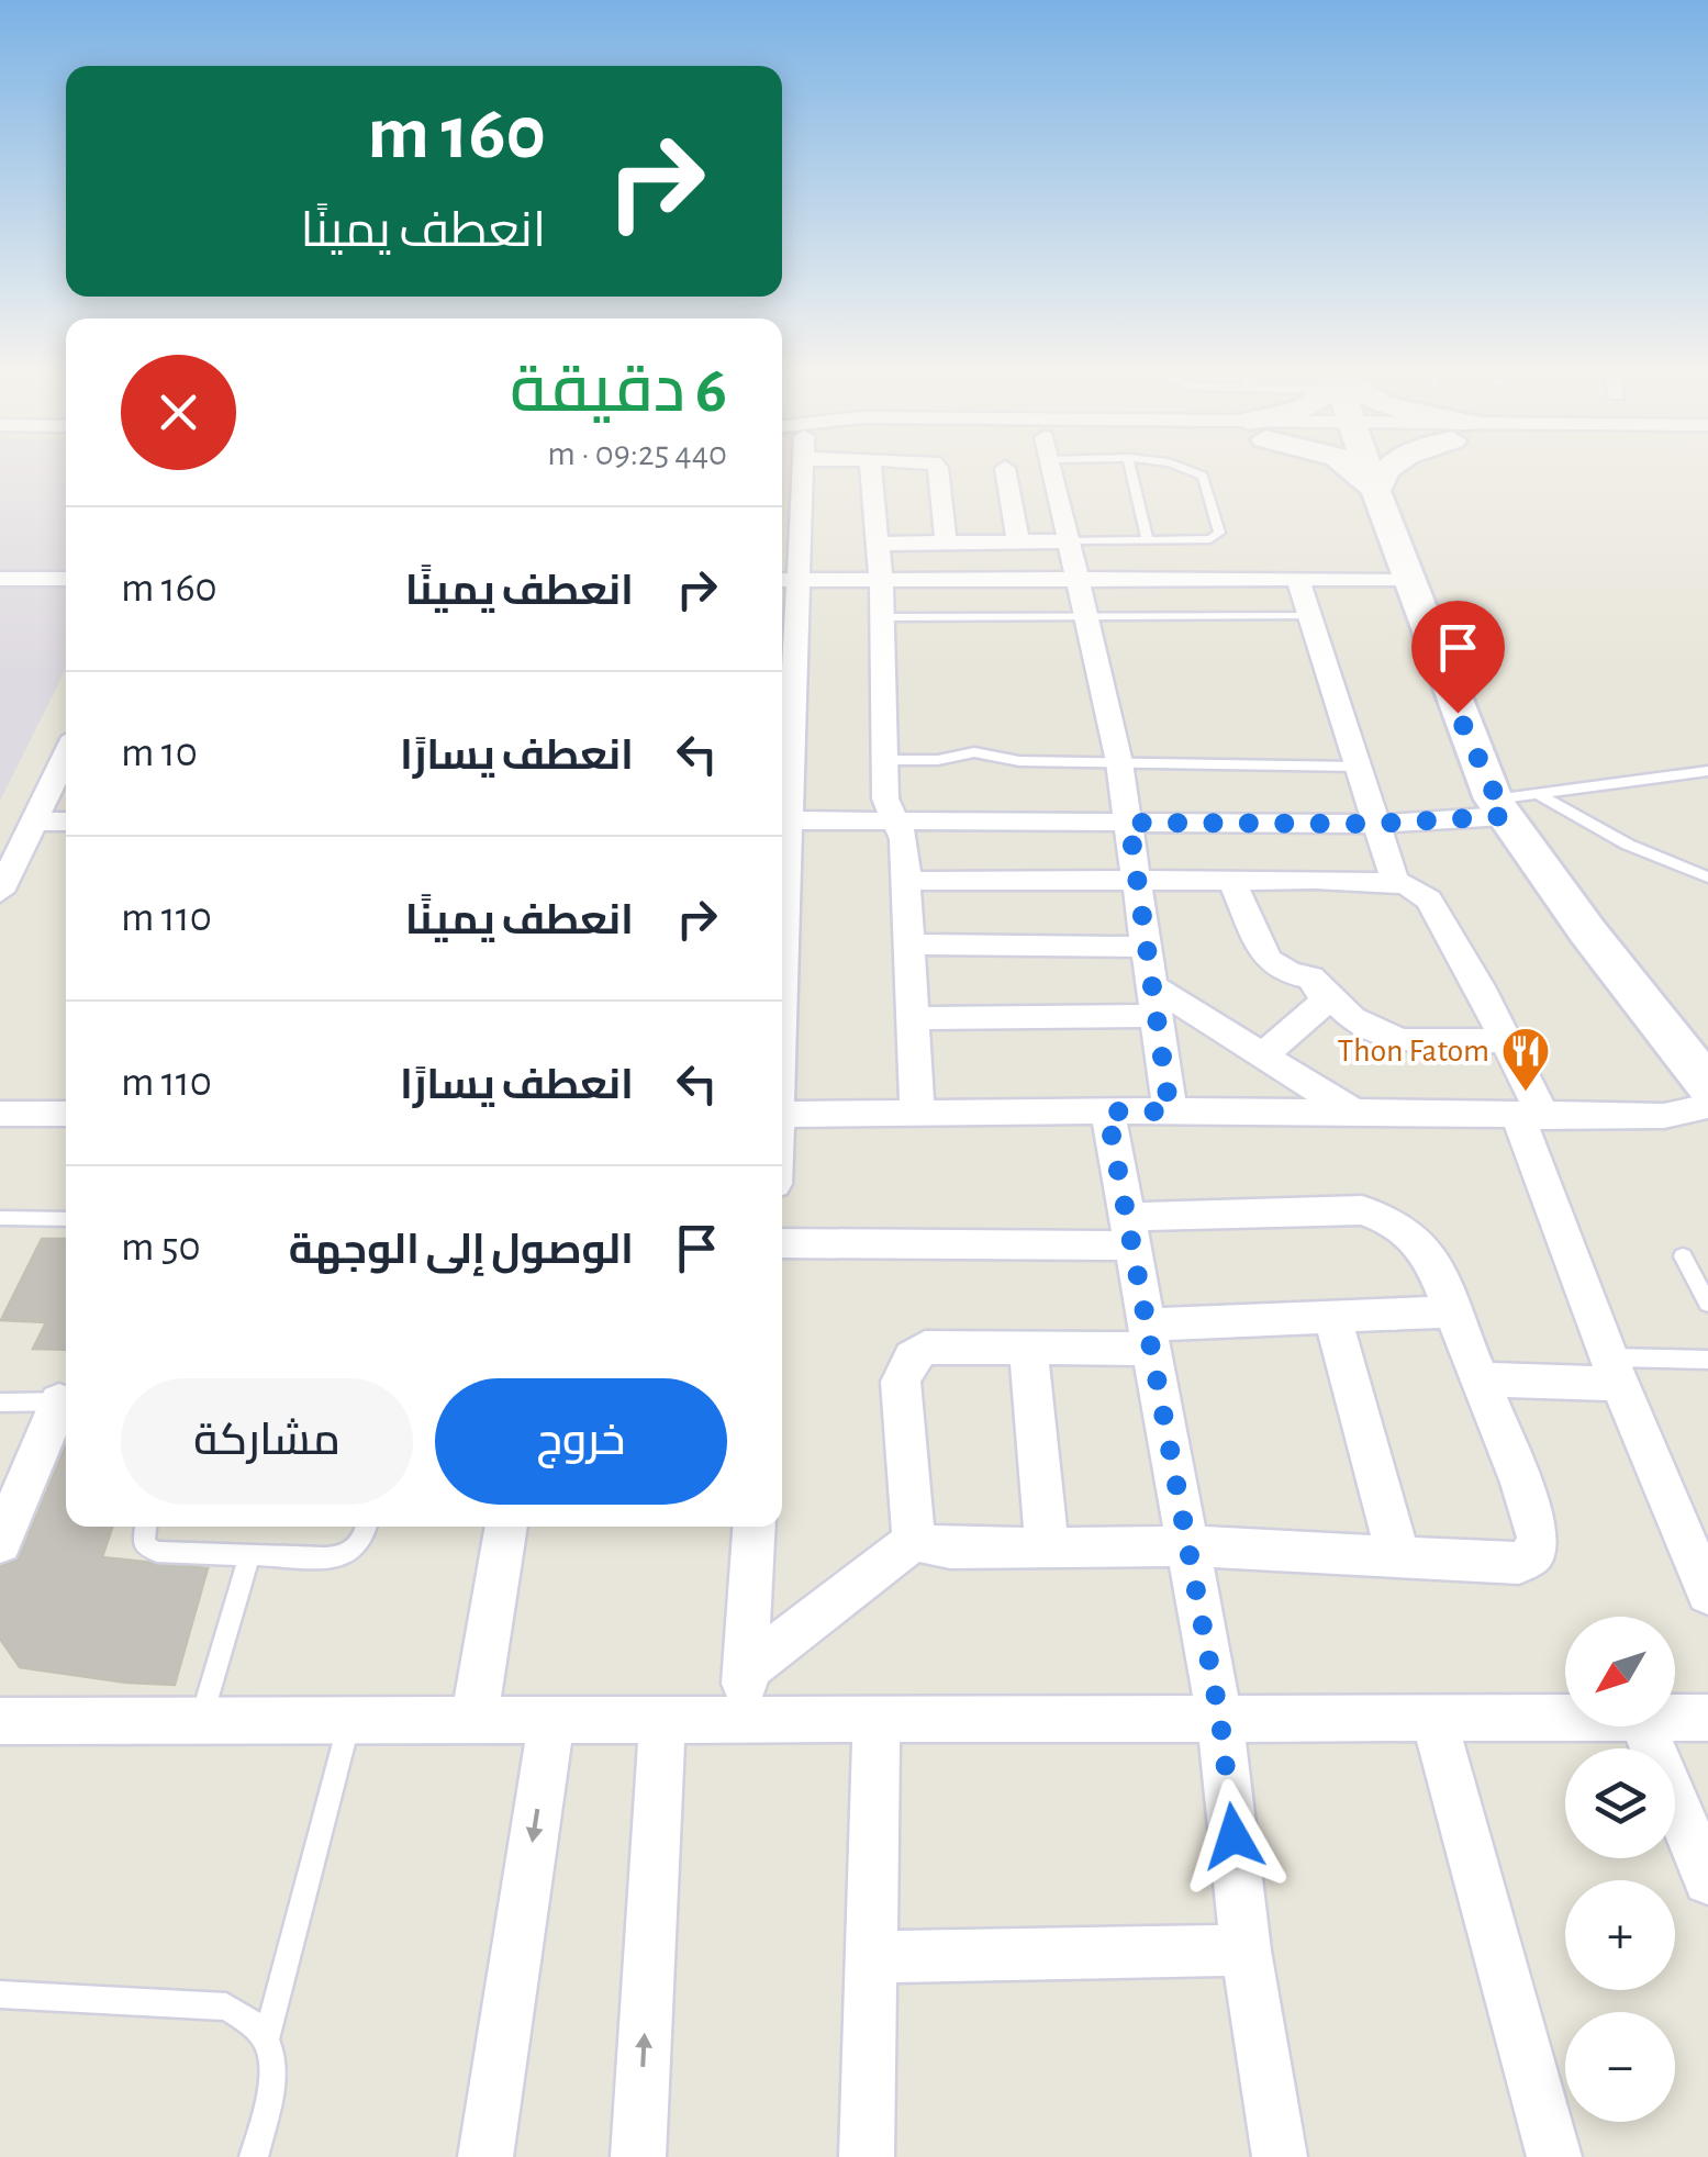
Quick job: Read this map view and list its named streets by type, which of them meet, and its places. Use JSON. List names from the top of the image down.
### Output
{
  "places": {
    "restaurant": ["Thon Fatom"]
  },
  "north": "bottom left",
  "page": {
    "turn": ["160 m", "انعطف يمينًا"],
    "heading": ["6 دقيقة", "440 m · 09:25"],
    "list": [
      {
        "name": "انعطف يمينًا",
        "value": "160 m"
      },
      {
        "name": "انعطف يسارًا",
        "value": "10 m"
      },
      {
        "name": "انعطف يمينًا",
        "value": "110 m"
      },
      {
        "name": "انعطف يسارًا",
        "value": "110 m"
      },
      {
        "name": "الوصول إلى الوجهة",
        "value": "50 m"
      }
    ],
    "buttons": ["خروج", "مشاركة"],
    "map_buttons": ["+", "−"]
  }
}
